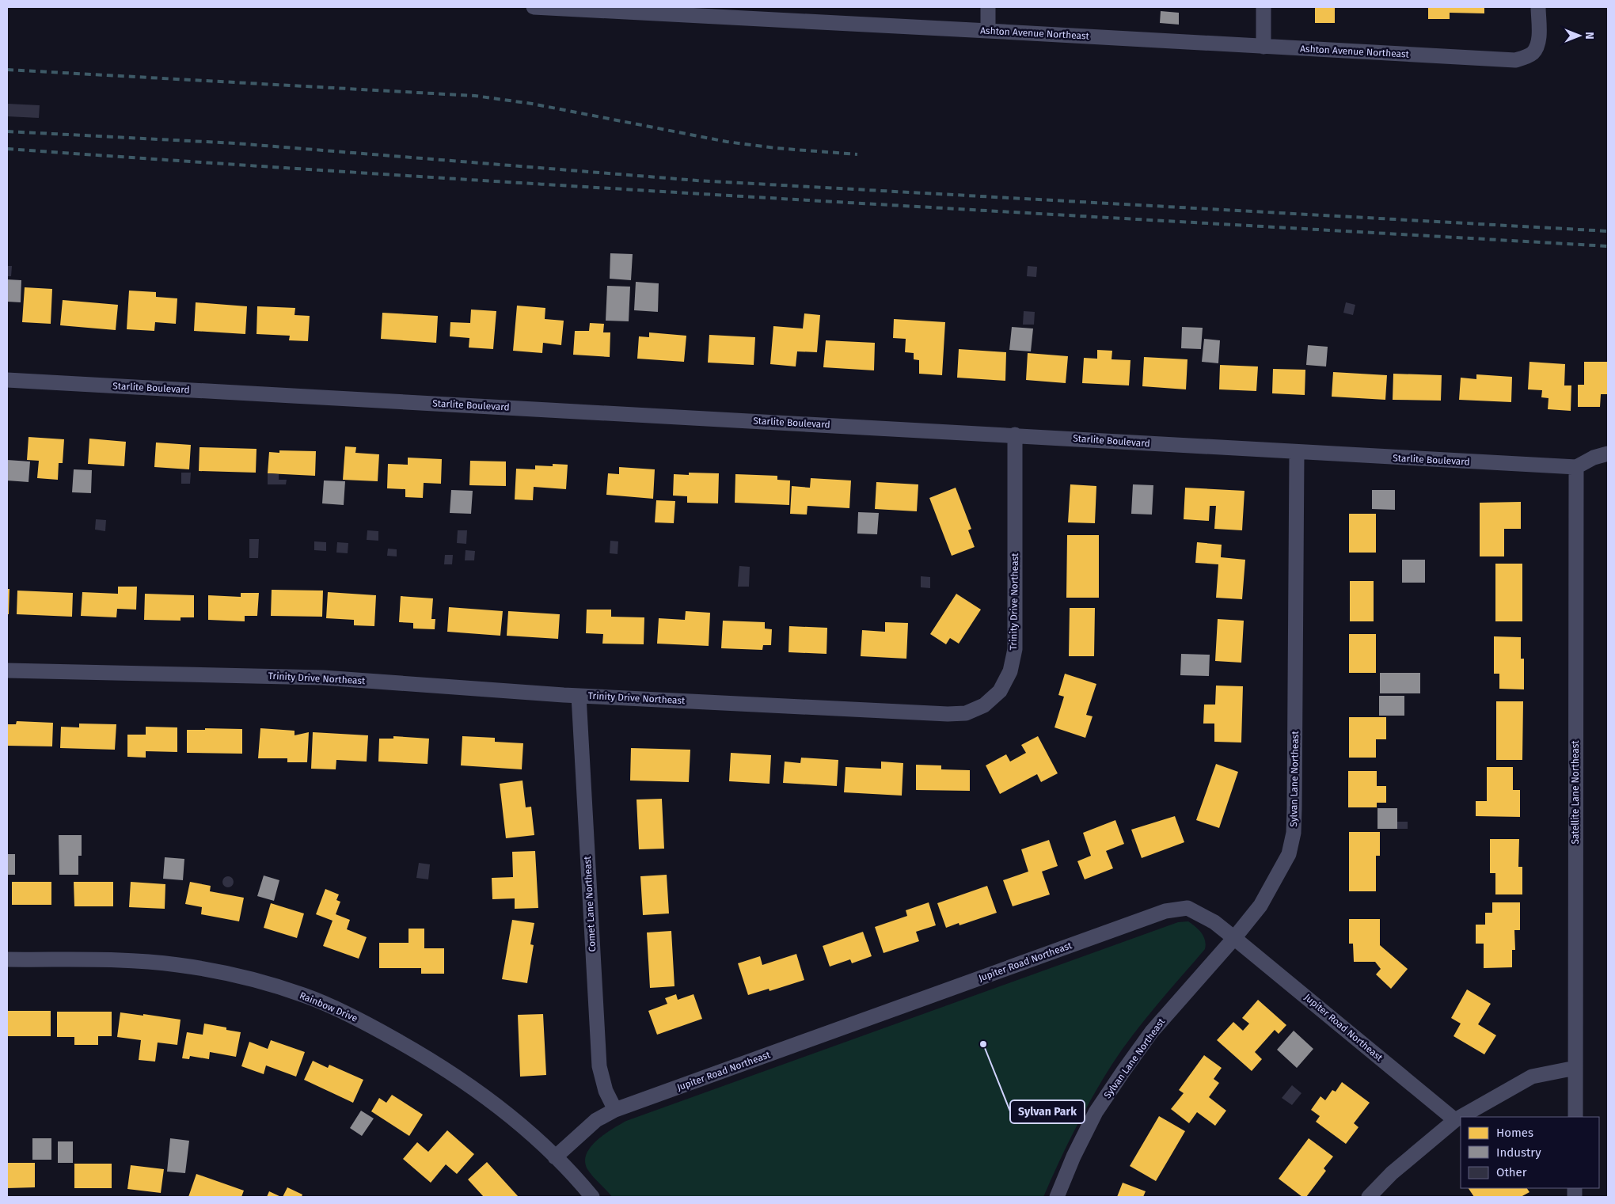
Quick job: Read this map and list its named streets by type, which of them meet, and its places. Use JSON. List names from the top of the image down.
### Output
{
  "streets": {
    "street": [
      "Ashton Avenue Northeast",
      "Starlite Boulevard",
      "Trinity Drive Northeast",
      "Sylvan Lane Northeast",
      "Satellite Lane Northeast",
      "Comet Lane Northeast",
      "Jupiter Road Northeast",
      "Rainbow Drive"
    ]
  },
  "crossings": [
    ["Starlite Boulevard", "Trinity Drive Northeast"],
    ["Starlite Boulevard", "Sylvan Lane Northeast"],
    ["Starlite Boulevard", "Satellite Lane Northeast"],
    ["Trinity Drive Northeast", "Comet Lane Northeast"],
    ["Sylvan Lane Northeast", "Jupiter Road Northeast"],
    ["Comet Lane Northeast", "Jupiter Road Northeast"],
    ["Jupiter Road Northeast", "Rainbow Drive"]
  ],
  "places": ["Sylvan Park"],
  "legend": ["Homes", "Industry", "Other"],
  "north": "right"
}
